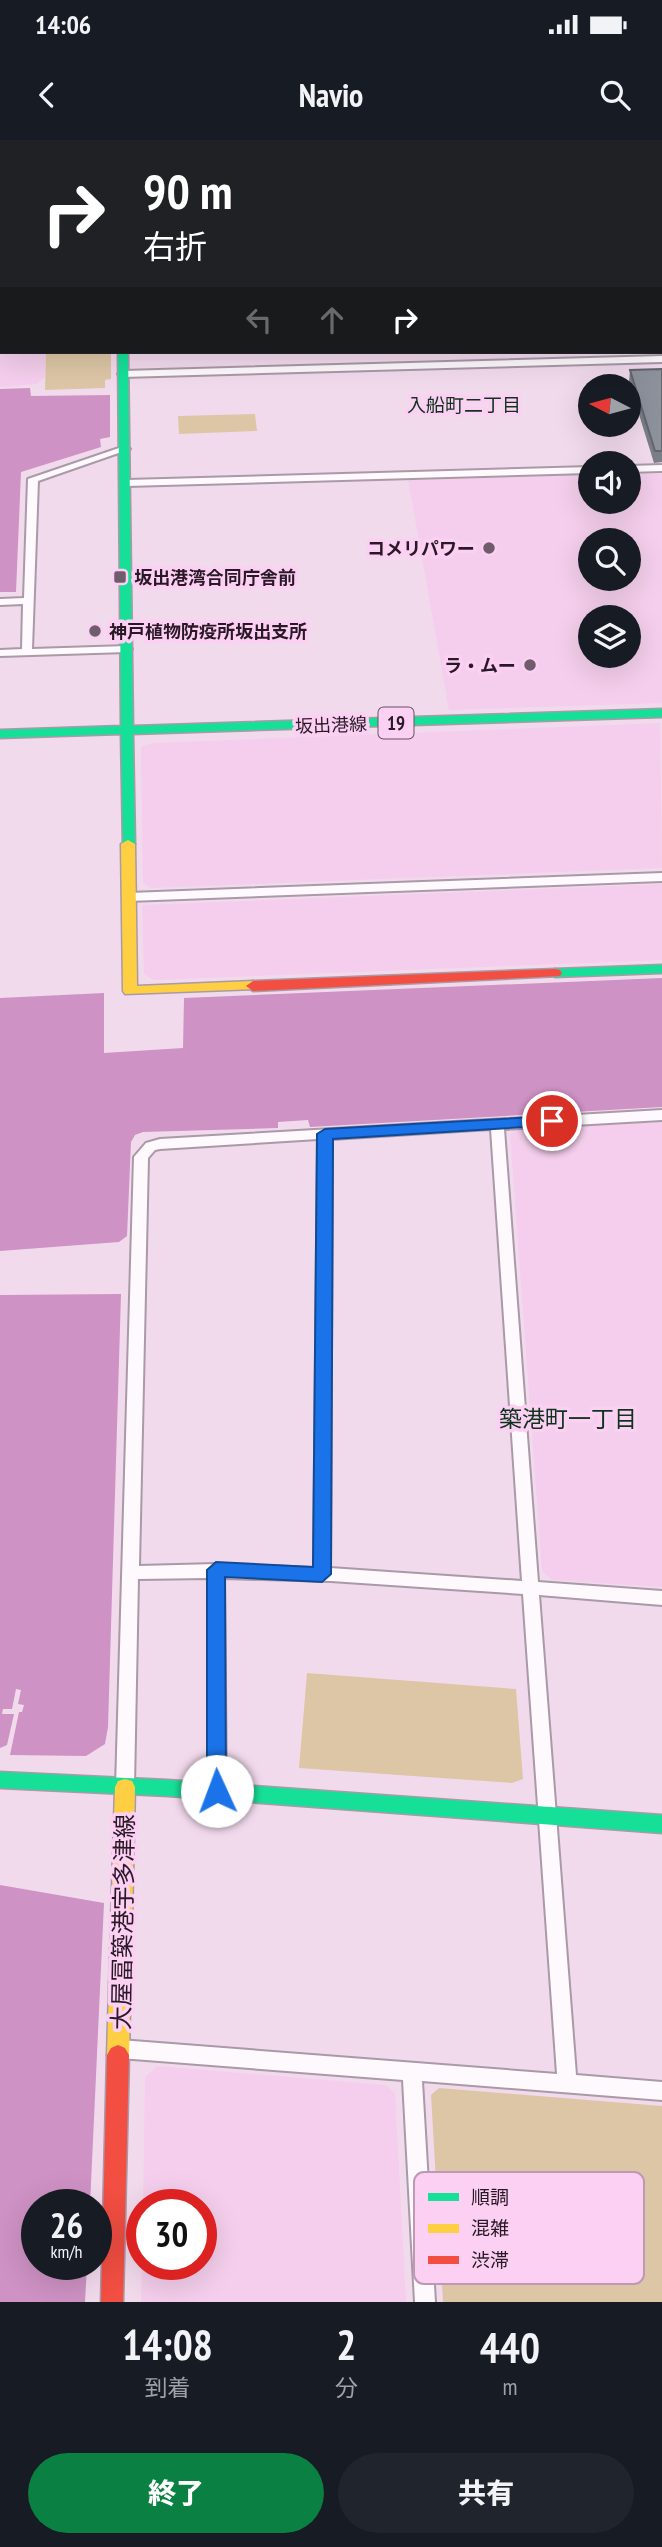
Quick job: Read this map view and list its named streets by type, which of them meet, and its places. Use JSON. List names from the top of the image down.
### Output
{
  "streets": {
    "street": ["19", "坂出港線", "大屋冨築港宇多津線"]
  },
  "districts": ["入船町二丁目", "築港町一丁目"],
  "places": {
    "other": ["コメリパワー", "神戸植物防疫所坂出支所", "ラ・ムー"],
    "transit": ["坂出港湾合同庁舎前"]
  },
  "legend": ["順調", "混雑", "渋滞"],
  "north": "left",
  "page": {
    "status": "14:06",
    "header": "Navio",
    "turn": ["90 m", "右折"],
    "speed": "26 km/h",
    "limit": "30",
    "eta": [
      "14:08",
      "到着",
      "2",
      "分",
      "440",
      "m"
    ],
    "buttons": ["終了", "共有"]
  }
}
